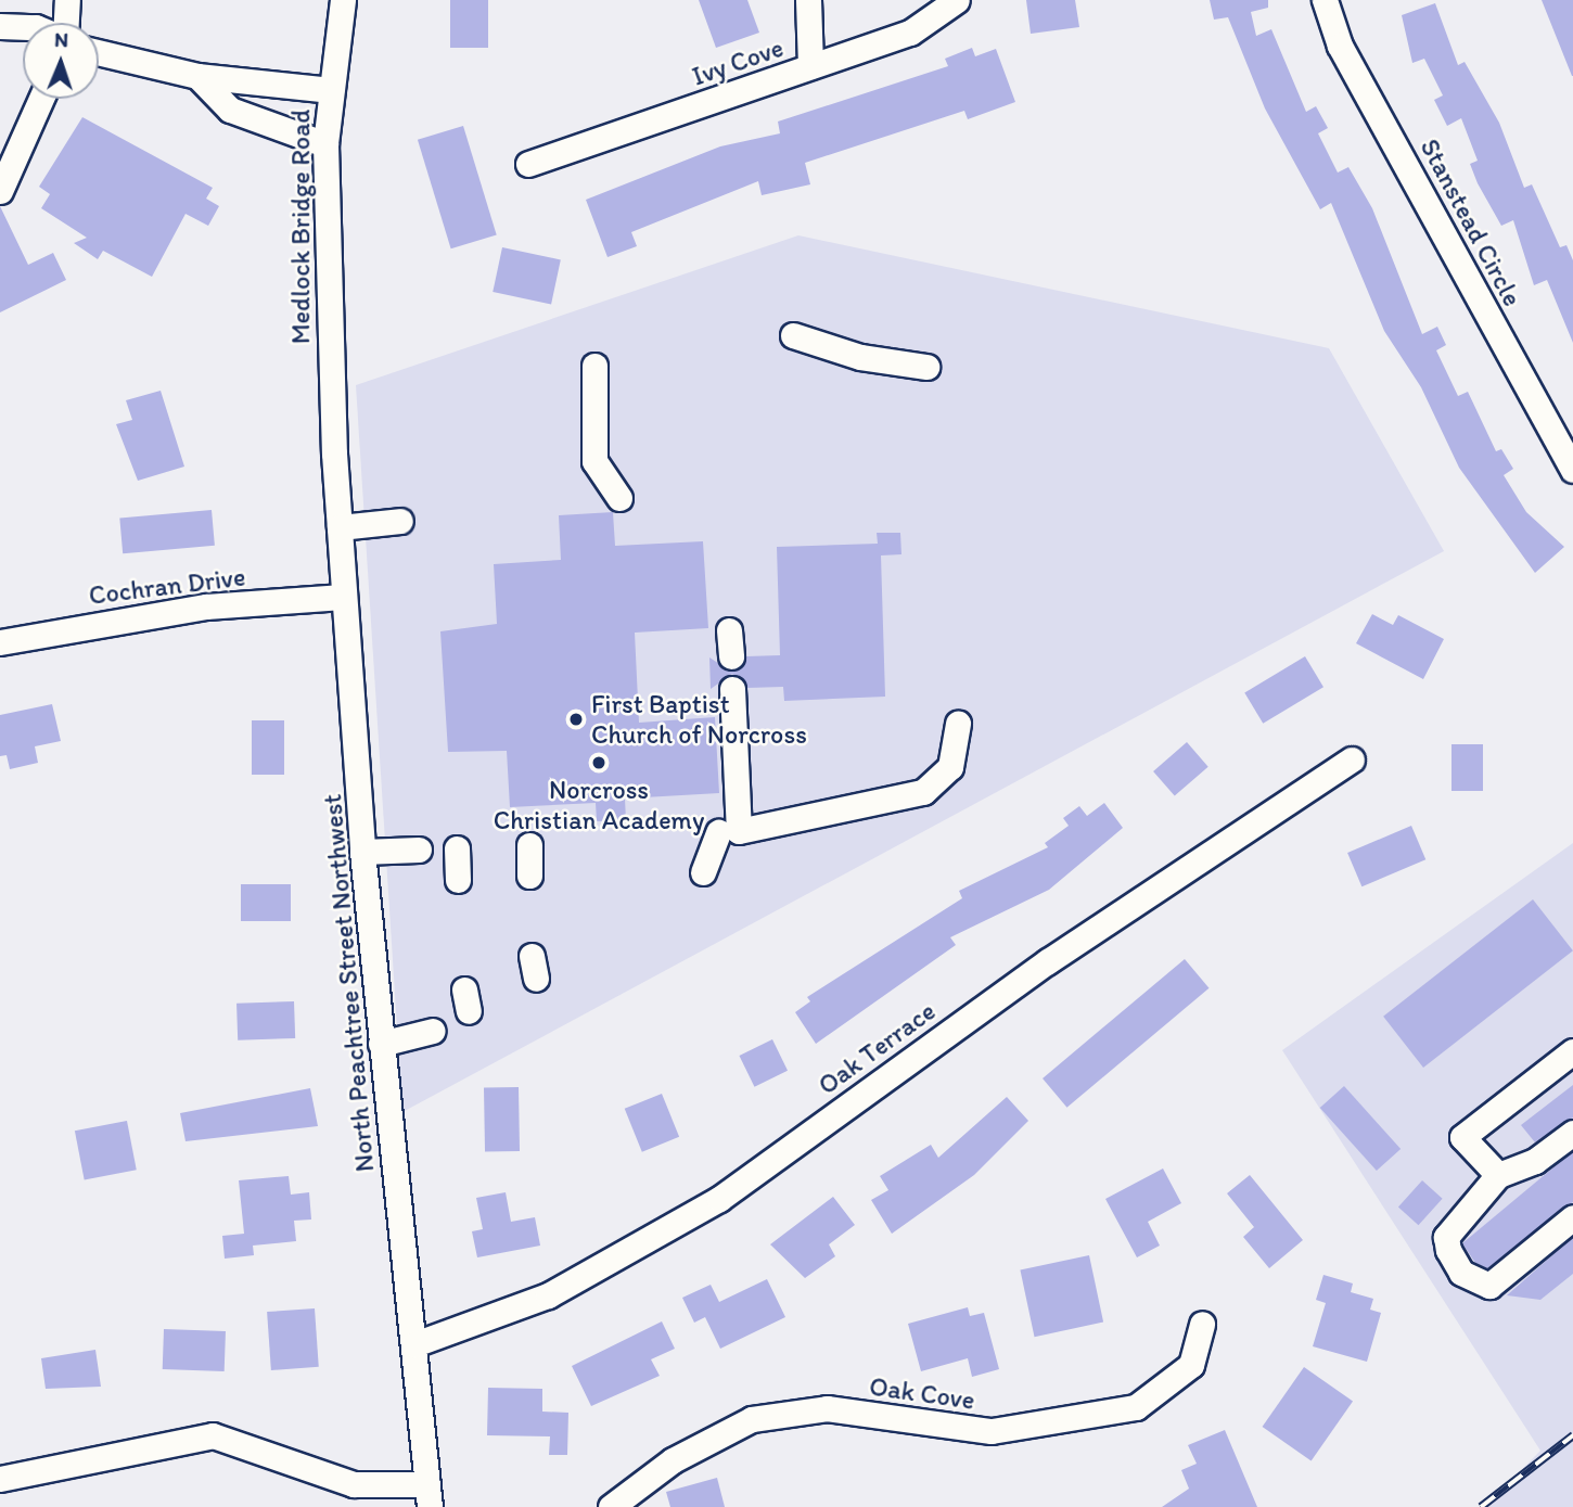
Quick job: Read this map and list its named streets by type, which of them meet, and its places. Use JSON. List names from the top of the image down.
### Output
{
  "streets": {
    "street": [
      "Ivy Cove",
      "Stanstead Circle",
      "Medlock Bridge Road",
      "Cochran Drive",
      "North Peachtree Street Northwest",
      "Oak Terrace",
      "Oak Cove"
    ]
  },
  "crossings": [
    ["Medlock Bridge Road", "North Peachtree Street Northwest"],
    ["Cochran Drive", "North Peachtree Street Northwest"],
    ["North Peachtree Street Northwest", "Oak Terrace"]
  ],
  "places": ["First Baptist Church of Norcross", "Norcross Christian Academy"],
  "north": "top"
}
